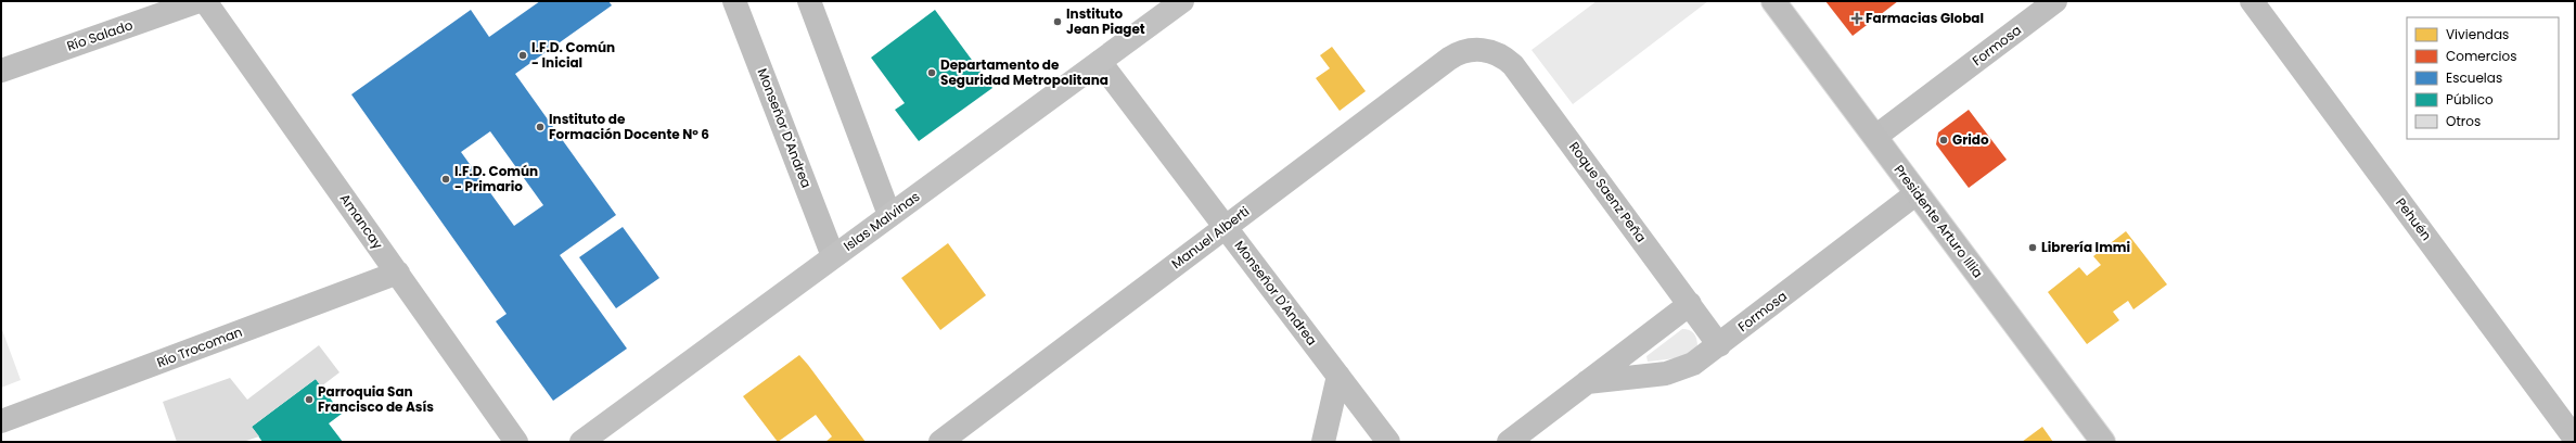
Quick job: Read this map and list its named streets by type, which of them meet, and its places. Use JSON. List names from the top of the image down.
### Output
{
  "streets": {
    "main road": ["Islas Malvinas", "Presidente Arturo Illia"],
    "street": [
      "Río Salado",
      "Formosa",
      "Monseñor D'Andrea",
      "Roque Saenz Peña",
      "Pehuén",
      "Amancay",
      "Manuel Alberti",
      "Río Trocoman"
    ]
  },
  "crossings": [
    ["Formosa", "Roque Saenz Peña"],
    ["Formosa", "Presidente Arturo Illia"],
    ["Monseñor D'Andrea", "Islas Malvinas"],
    ["Monseñor D'Andrea", "Manuel Alberti"],
    ["Roque Saenz Peña", "Manuel Alberti"],
    ["Amancay", "Río Trocoman"]
  ],
  "places": {
    "health": ["Farmacias Global"],
    "other": [
      "Instituto Jean Piaget",
      "I.F.D. Común - Inicial",
      "Departamento de Seguridad Metropolitana",
      "Instituto de Formación Docente N° 6",
      "Grido",
      "I.F.D. Común - Primario",
      "Librería Immi",
      "Parroquia San Francisco de Asís"
    ]
  },
  "legend": [
    "Viviendas",
    "Comercios",
    "Escuelas",
    "Público",
    "Otros"
  ]
}
